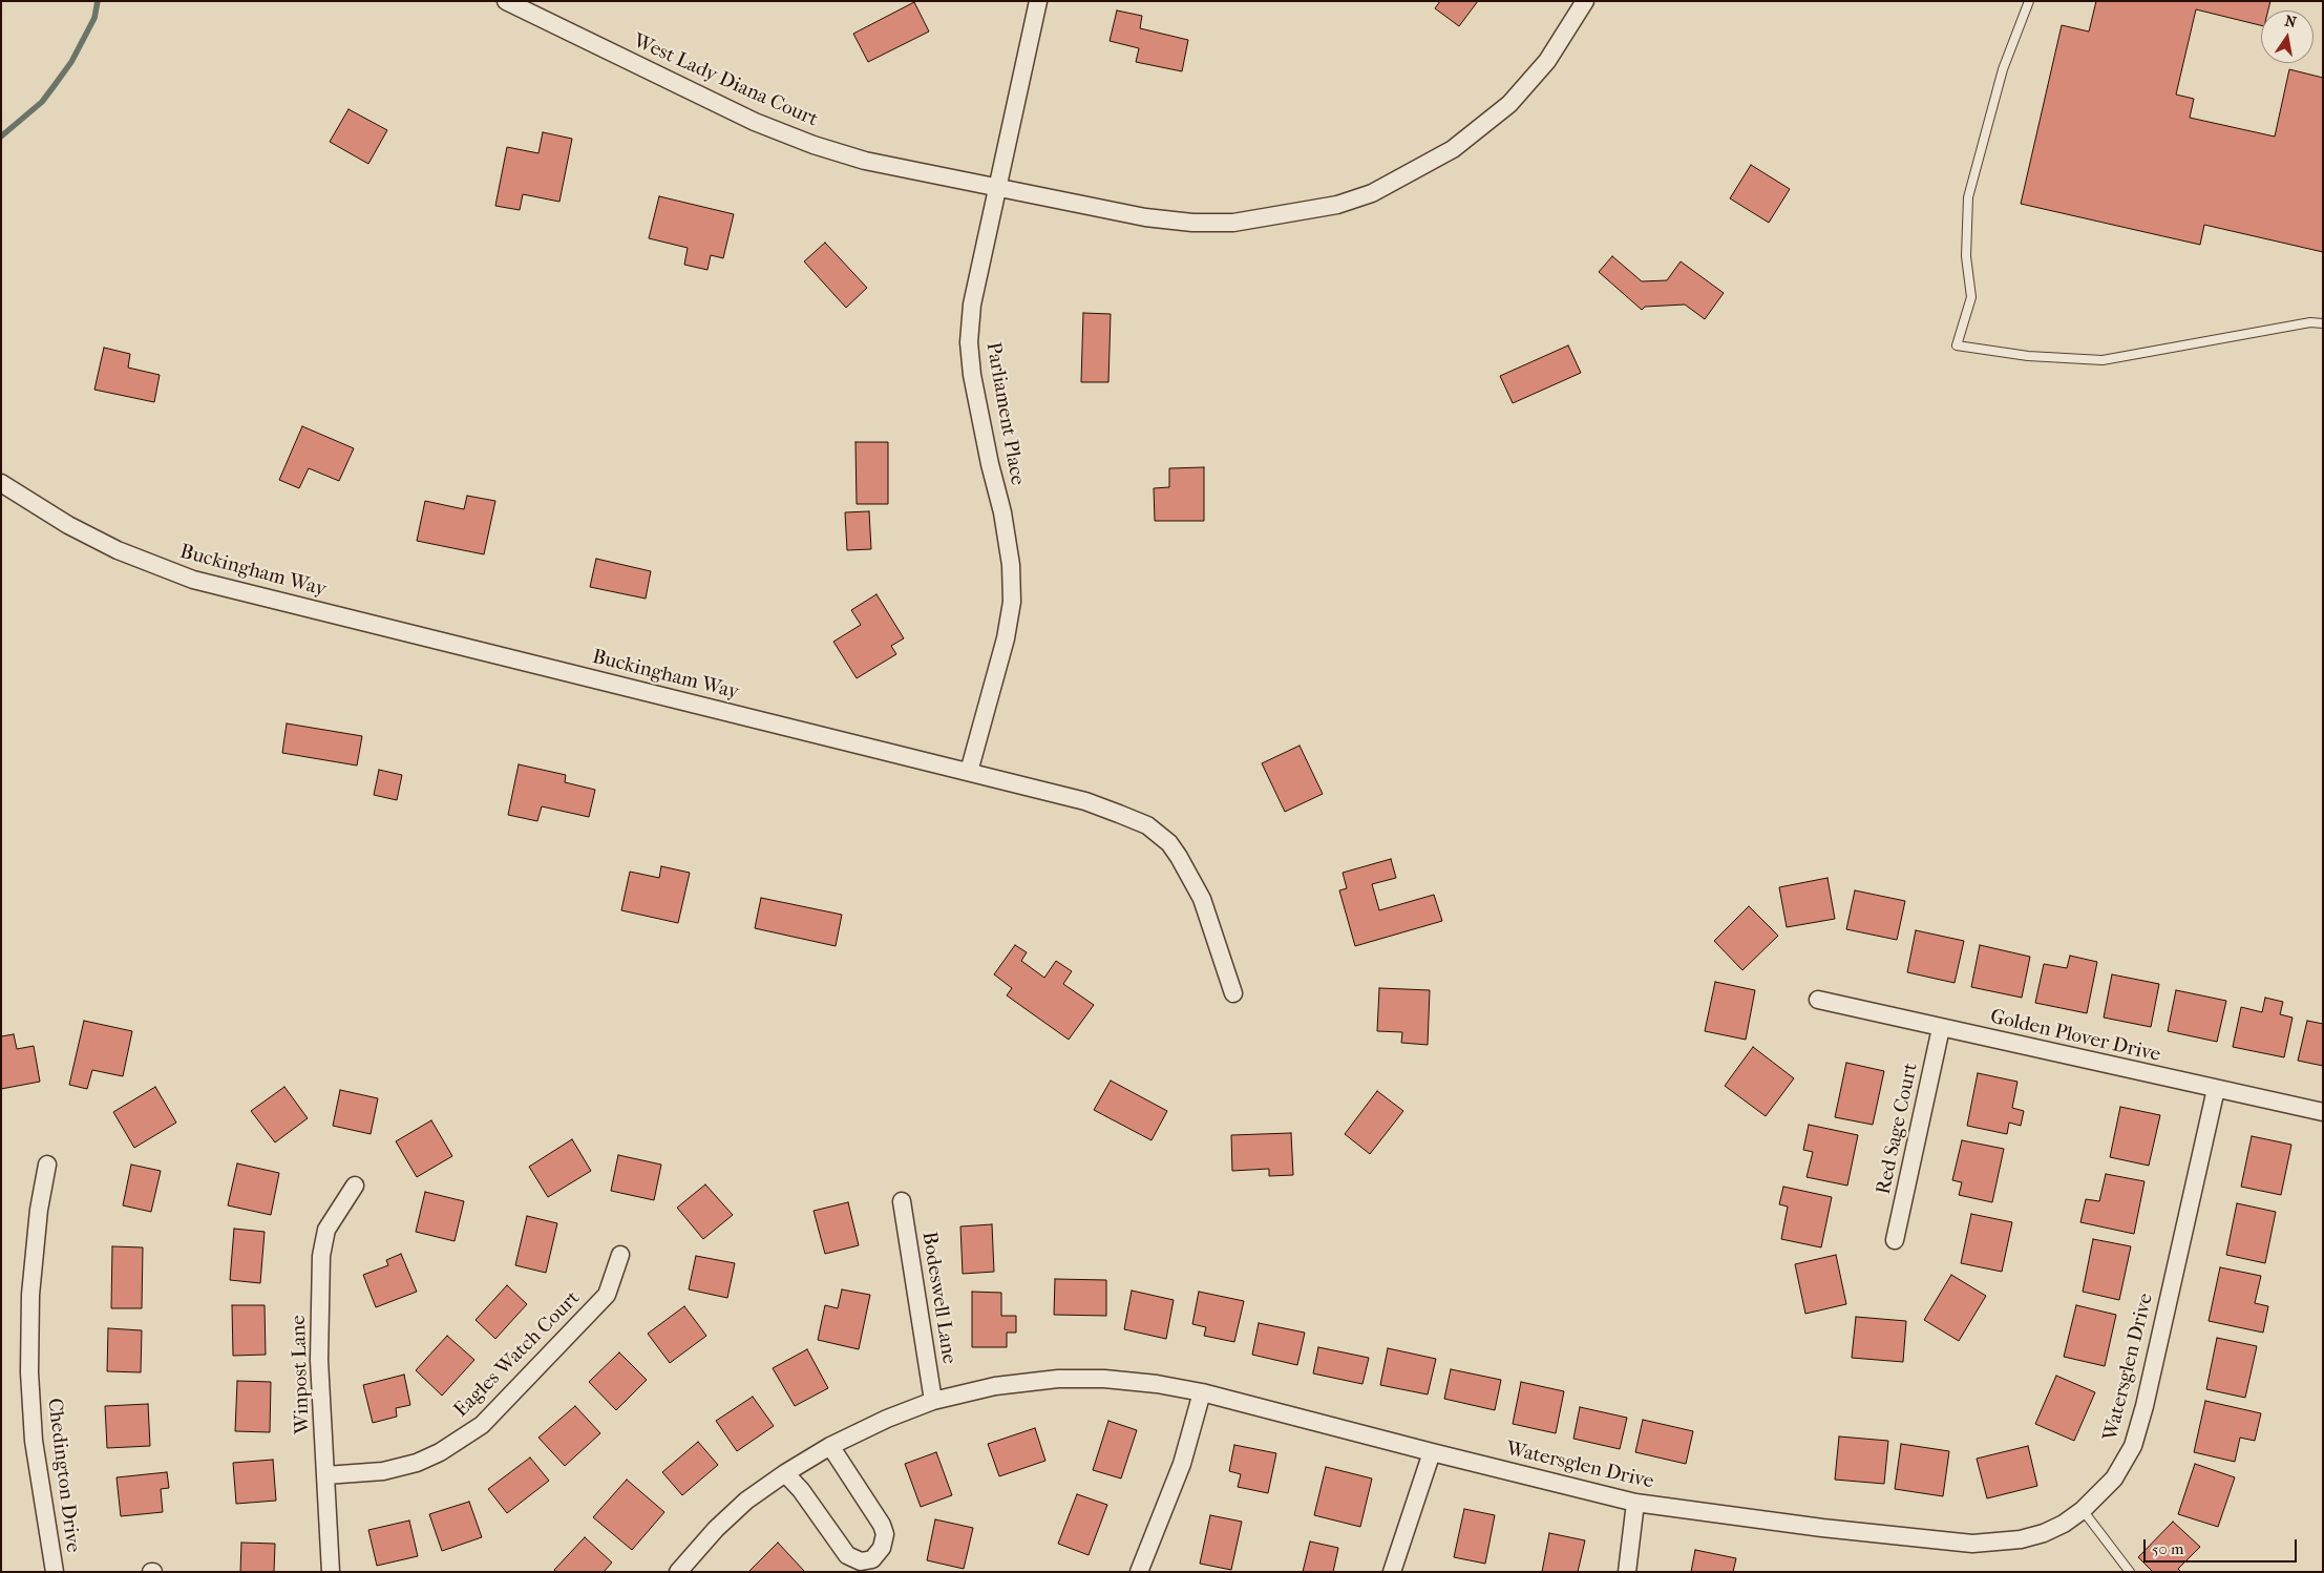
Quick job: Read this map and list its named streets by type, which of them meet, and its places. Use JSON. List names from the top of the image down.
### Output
{
  "streets": {
    "street": [
      "West Lady Diana Court",
      "Parliament Place",
      "Buckingham Way",
      "Golden Plover Drive",
      "Red Sage Court",
      "Bodeswell Lane",
      "Eagles Watch Court",
      "Watersglen Drive",
      "Winpost Lane",
      "Chedington Drive"
    ]
  },
  "crossings": [
    ["West Lady Diana Court", "Parliament Place"],
    ["Parliament Place", "Buckingham Way"],
    ["Golden Plover Drive", "Red Sage Court"],
    ["Golden Plover Drive", "Watersglen Drive"],
    ["Bodeswell Lane", "Watersglen Drive"],
    ["Eagles Watch Court", "Winpost Lane"]
  ],
  "scale_bar": "50 m",
  "north": "top"
}
